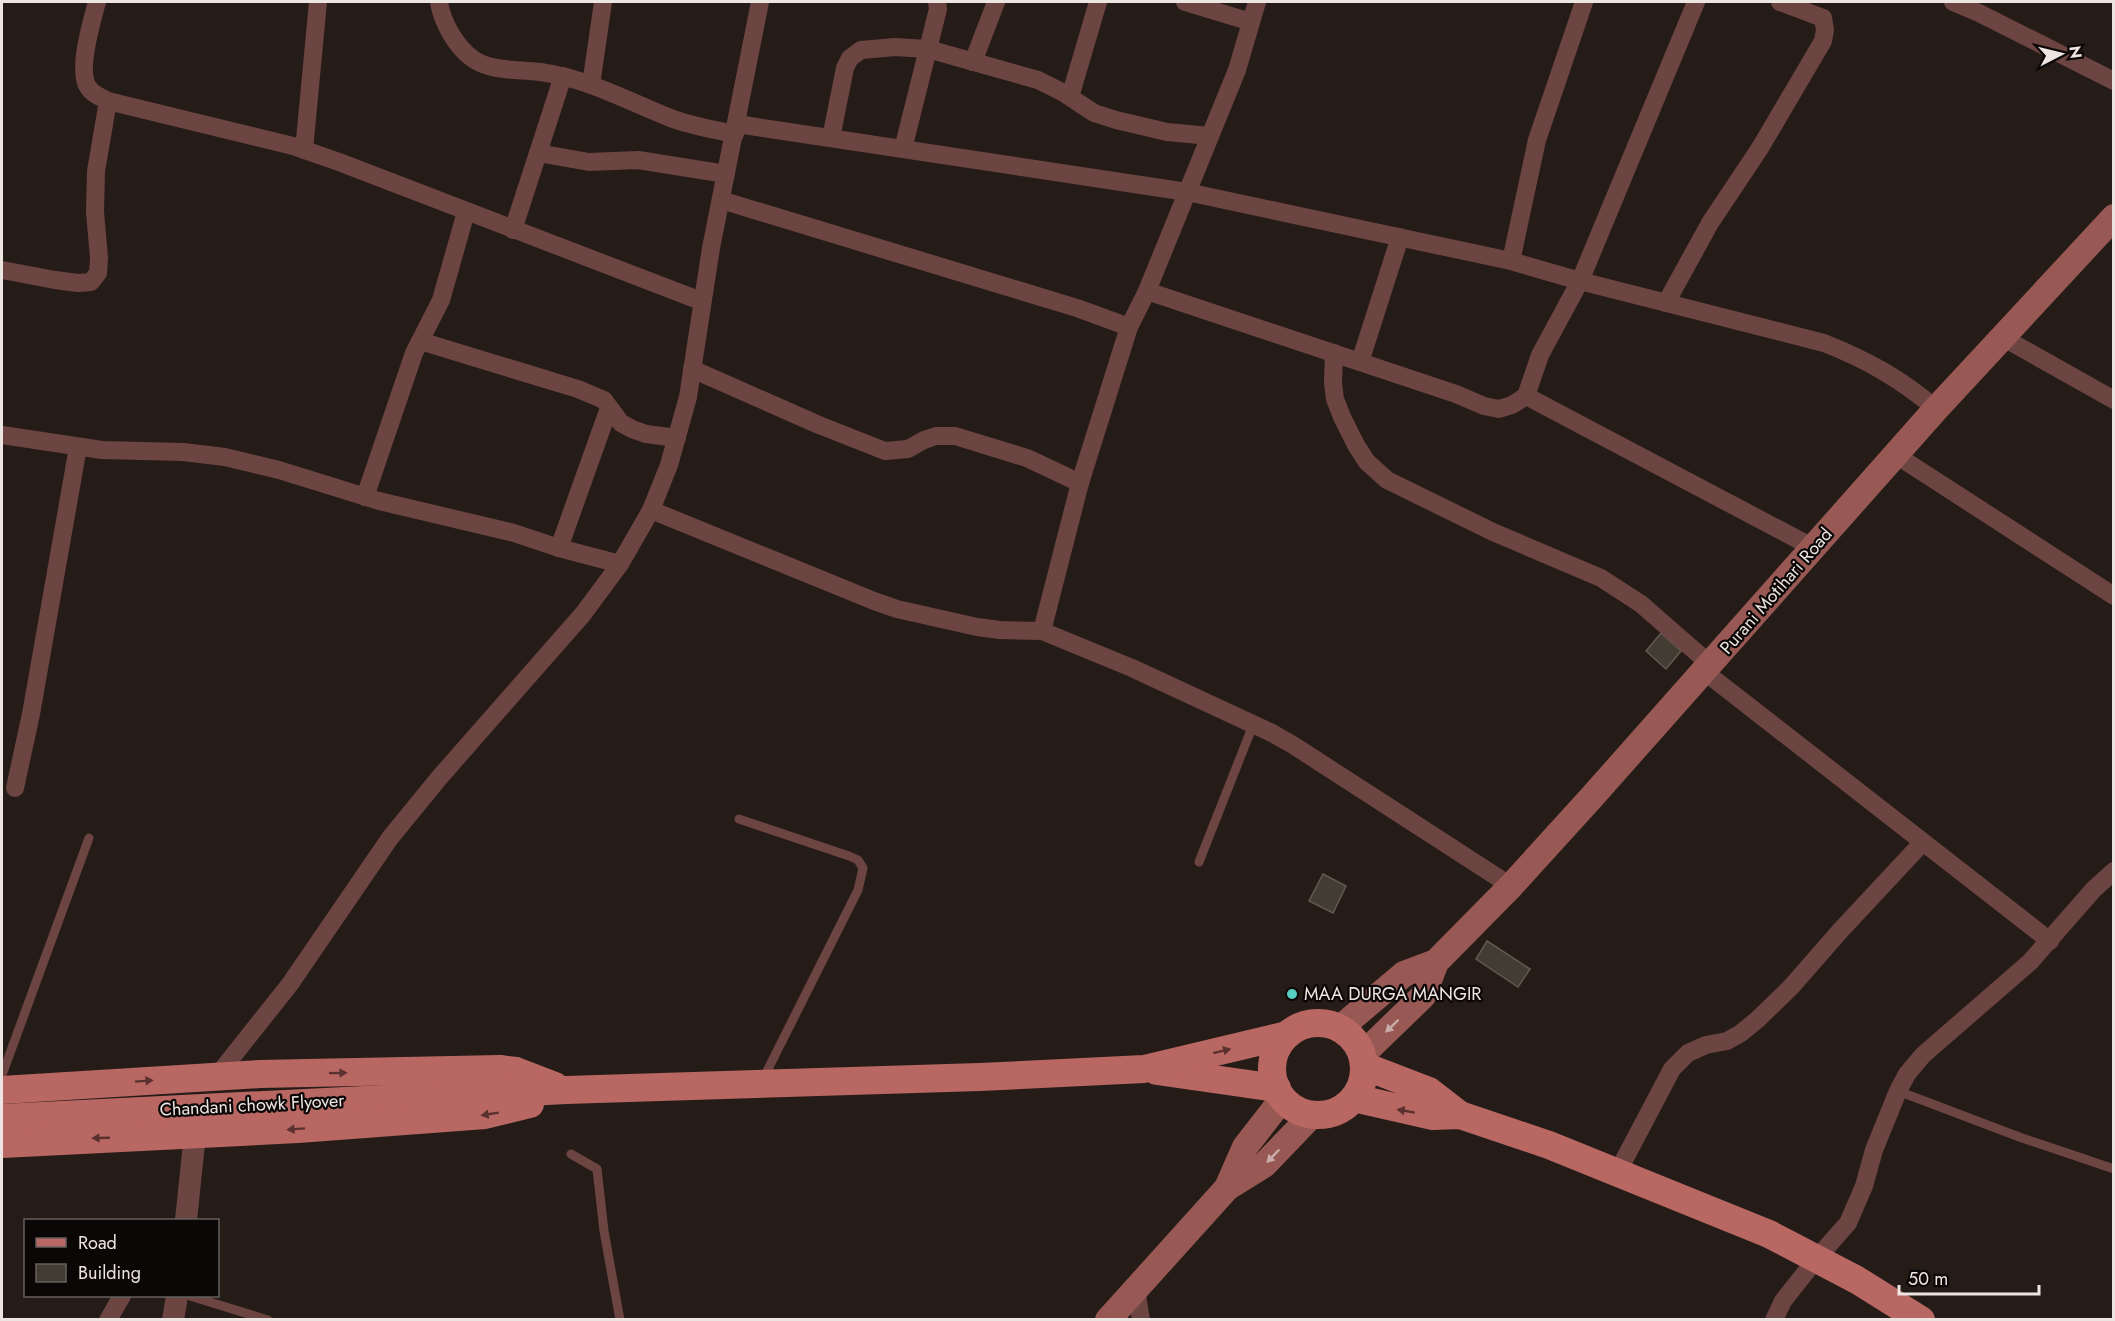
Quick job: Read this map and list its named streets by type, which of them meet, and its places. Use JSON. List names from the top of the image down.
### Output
{
  "streets": {
    "main road": ["Purani Motihari Road", "Chandani chowk Flyover"]
  },
  "places": ["MAA DURGA MANGIR"],
  "legend": ["Road", "Building"],
  "scale_bar": "50 m",
  "north": "right"
}
